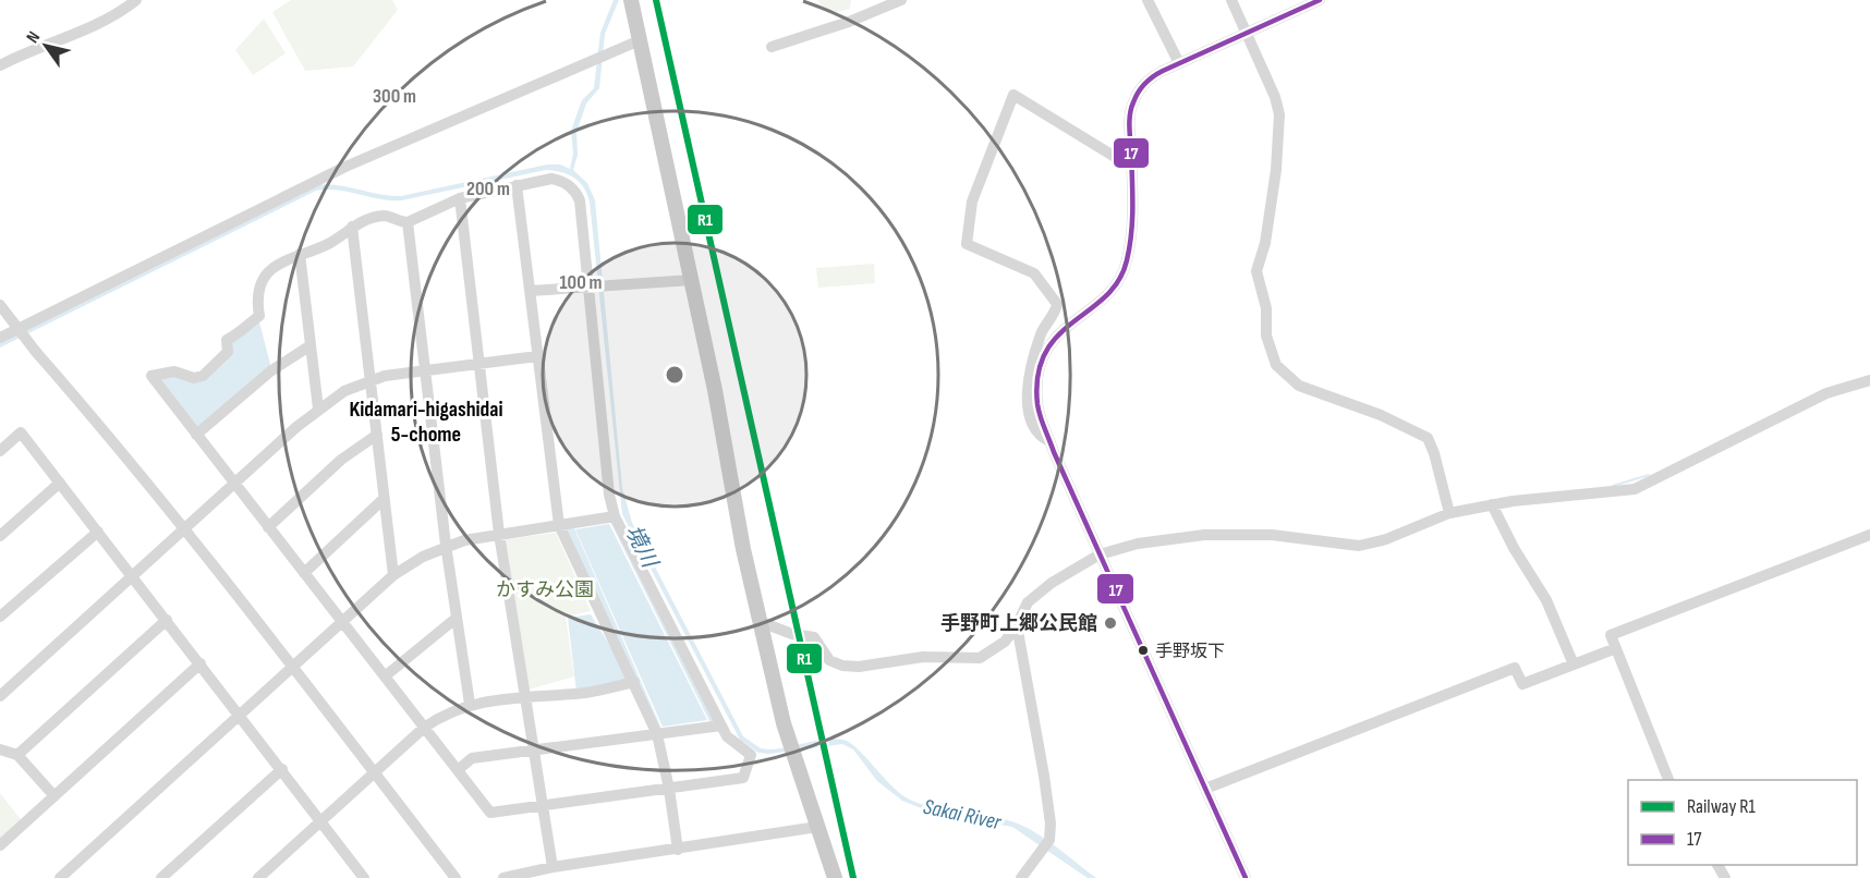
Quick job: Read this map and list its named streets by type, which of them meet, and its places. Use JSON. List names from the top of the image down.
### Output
{
  "districts": ["Kidamari-higashidai 5-chome"],
  "water": ["境川", "Sakai River"],
  "parks": ["かすみ公園"],
  "places": ["手野町上郷公民館", "手野坂下"],
  "lines": ["rail line R1", "transit line 17"],
  "legend": ["Railway R1", "17"],
  "north": "top left",
  "rings": ["300 m", "200 m", "100 m"]
}
